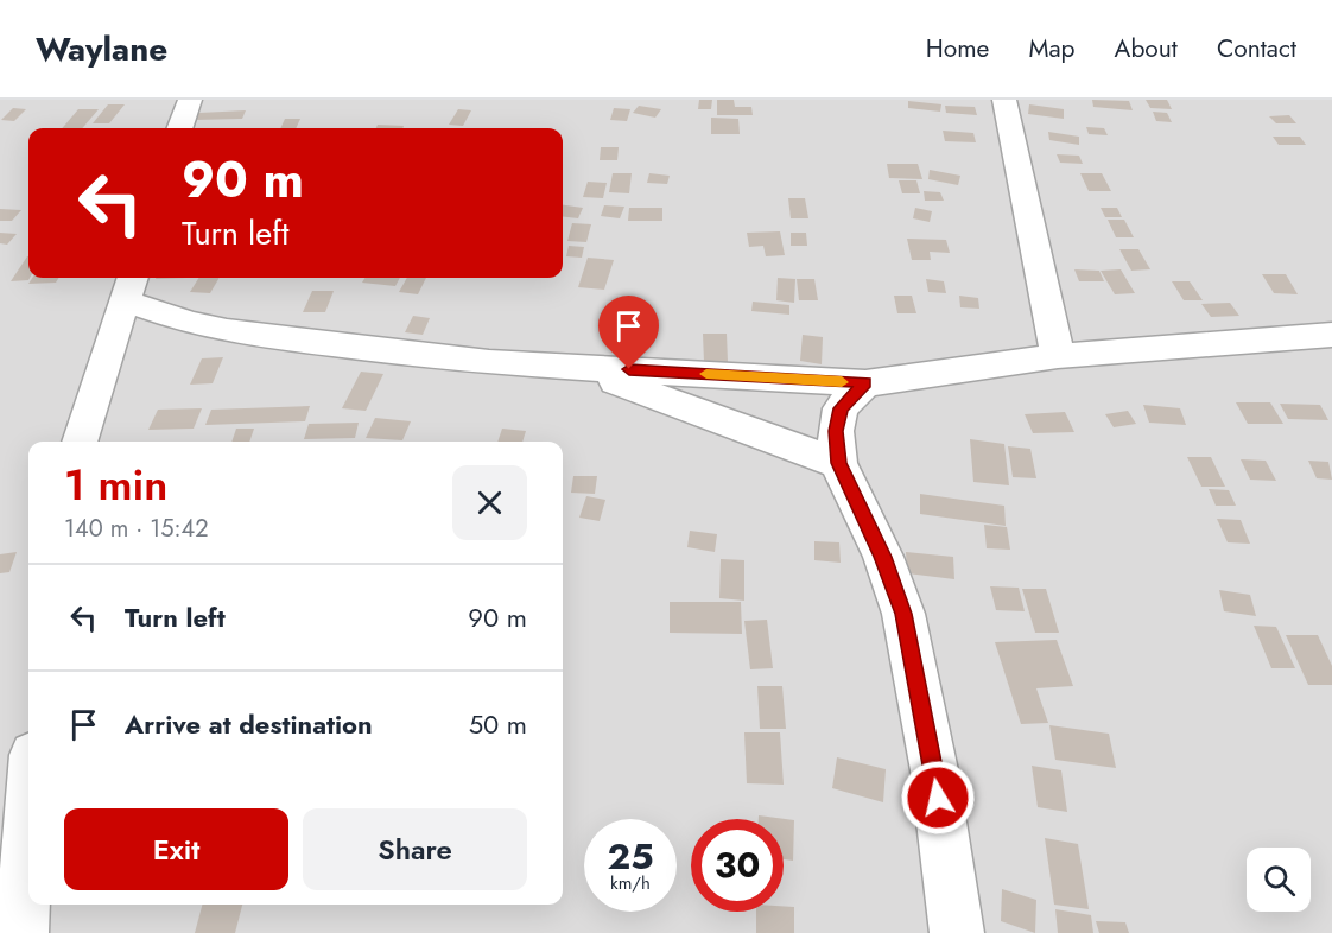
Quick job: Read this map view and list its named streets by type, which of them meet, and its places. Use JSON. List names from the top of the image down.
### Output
{
  "page": {
    "header": "Waylane",
    "nav": [
      "Home",
      "Map",
      "About",
      "Contact"
    ],
    "turn": ["90 m", "Turn left"],
    "heading": ["1 min", "140 m · 15:42"],
    "list": [
      {
        "name": "Turn left",
        "value": "90 m"
      },
      {
        "name": "Arrive at destination",
        "value": "50 m"
      }
    ],
    "buttons": ["Exit", "Share"],
    "speed": "25 km/h",
    "limit": "30"
  }
}
